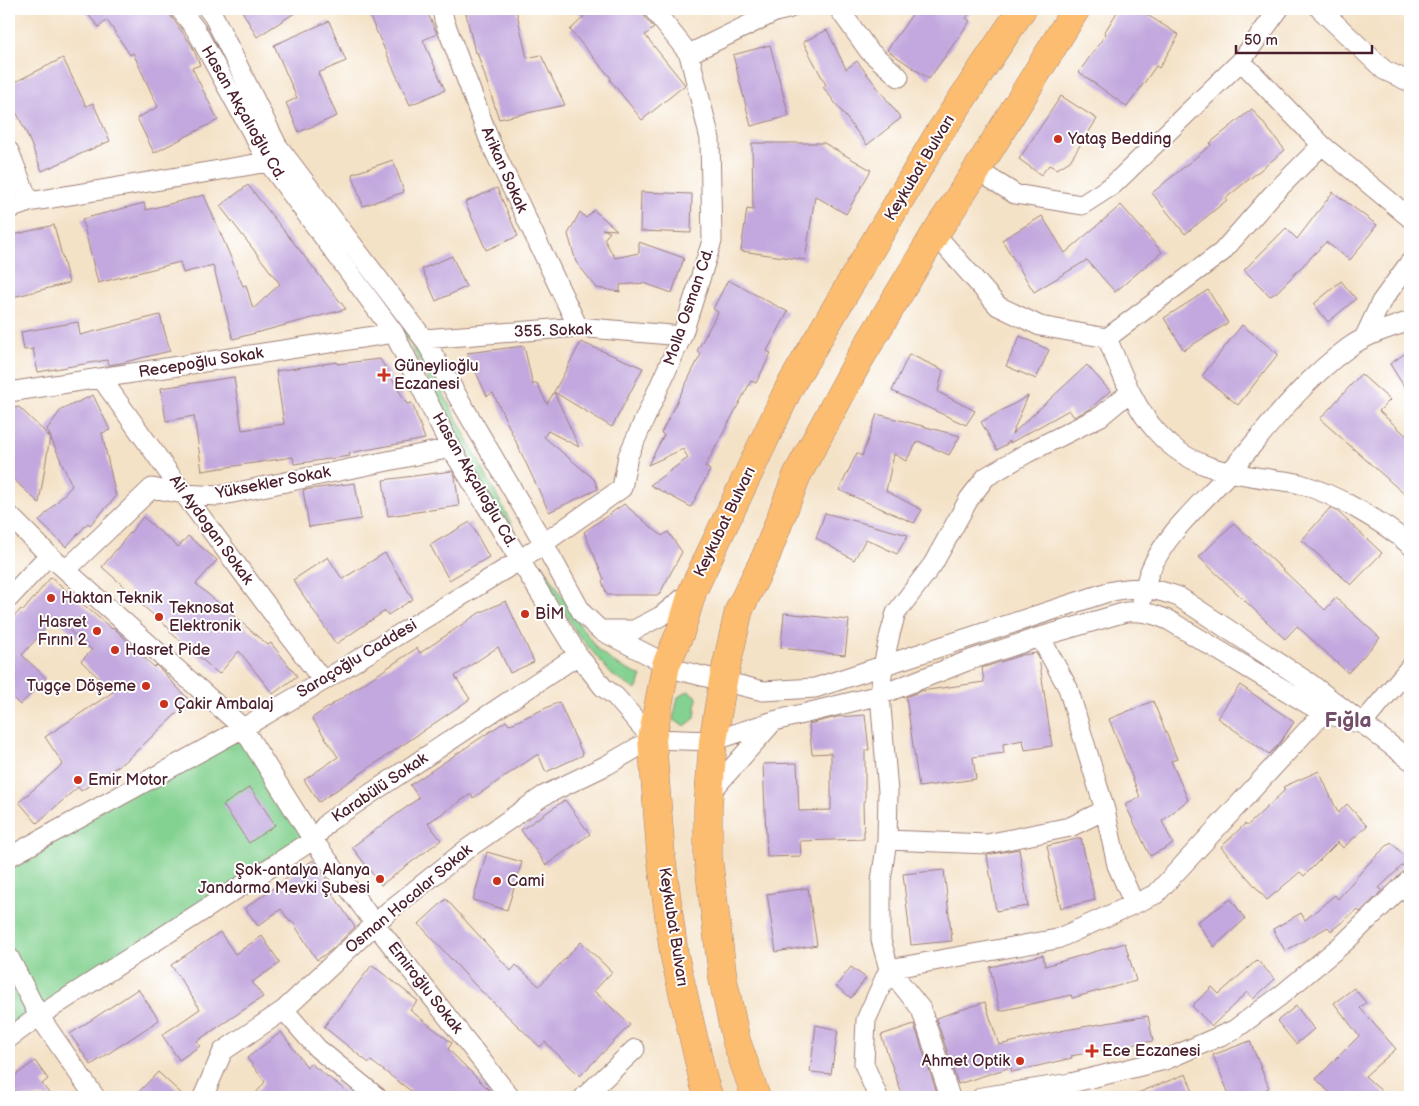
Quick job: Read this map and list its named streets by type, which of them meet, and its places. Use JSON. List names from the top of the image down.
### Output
{
  "streets": {
    "highway": ["Keykubat Bulvarı"],
    "street": [
      "Hasan Akçalıoğlu Cd.",
      "Arikan Sokak",
      "Molla Osman Cd.",
      "355. Sokak",
      "Recepoğlu Sokak",
      "Yüksekler Sokak",
      "Ali Aydogan Sokak",
      "Saraçoğlu Caddesi",
      "Karabülü Sokak",
      "Osman Hocalar Sokak",
      "Emiroğlu Sokak"
    ]
  },
  "crossings": [
    ["Hasan Akçalıoğlu Cd.", "Keykubat Bulvarı"],
    ["Hasan Akçalıoğlu Cd.", "Molla Osman Cd."],
    ["Hasan Akçalıoğlu Cd.", "355. Sokak"],
    ["Hasan Akçalıoğlu Cd.", "Recepoğlu Sokak"],
    ["Hasan Akçalıoğlu Cd.", "Yüksekler Sokak"],
    ["Hasan Akçalıoğlu Cd.", "Saraçoğlu Caddesi"],
    ["Hasan Akçalıoğlu Cd.", "Karabülü Sokak"],
    ["Hasan Akçalıoğlu Cd.", "Osman Hocalar Sokak"],
    ["Keykubat Bulvarı", "Osman Hocalar Sokak"],
    ["Arikan Sokak", "355. Sokak"],
    ["Molla Osman Cd.", "355. Sokak"],
    ["Molla Osman Cd.", "Saraçoğlu Caddesi"],
    ["Recepoğlu Sokak", "Ali Aydogan Sokak"],
    ["Yüksekler Sokak", "Ali Aydogan Sokak"],
    ["Yüksekler Sokak", "Emiroğlu Sokak"],
    ["Ali Aydogan Sokak", "Saraçoğlu Caddesi"],
    ["Saraçoğlu Caddesi", "Emiroğlu Sokak"],
    ["Karabülü Sokak", "Emiroğlu Sokak"],
    ["Osman Hocalar Sokak", "Emiroğlu Sokak"]
  ],
  "districts": ["Fığla"],
  "places": {
    "other": [
      "Yataş Bedding",
      "Haktan Teknik",
      "BİM",
      "Teknosat Elektronik",
      "Hasret Fırını 2",
      "Hasret Pide",
      "Tugçe Döşeme",
      "Çakir Ambalaj",
      "Emir Motor",
      "Şok-antalya Alanya Jandarma Mevki Şubesi",
      "Cami",
      "Ahmet Optik"
    ],
    "health": ["Güneylioğlu Eczanesi", "Ece Eczanesi"]
  },
  "scale_bar": "50 m"
}
